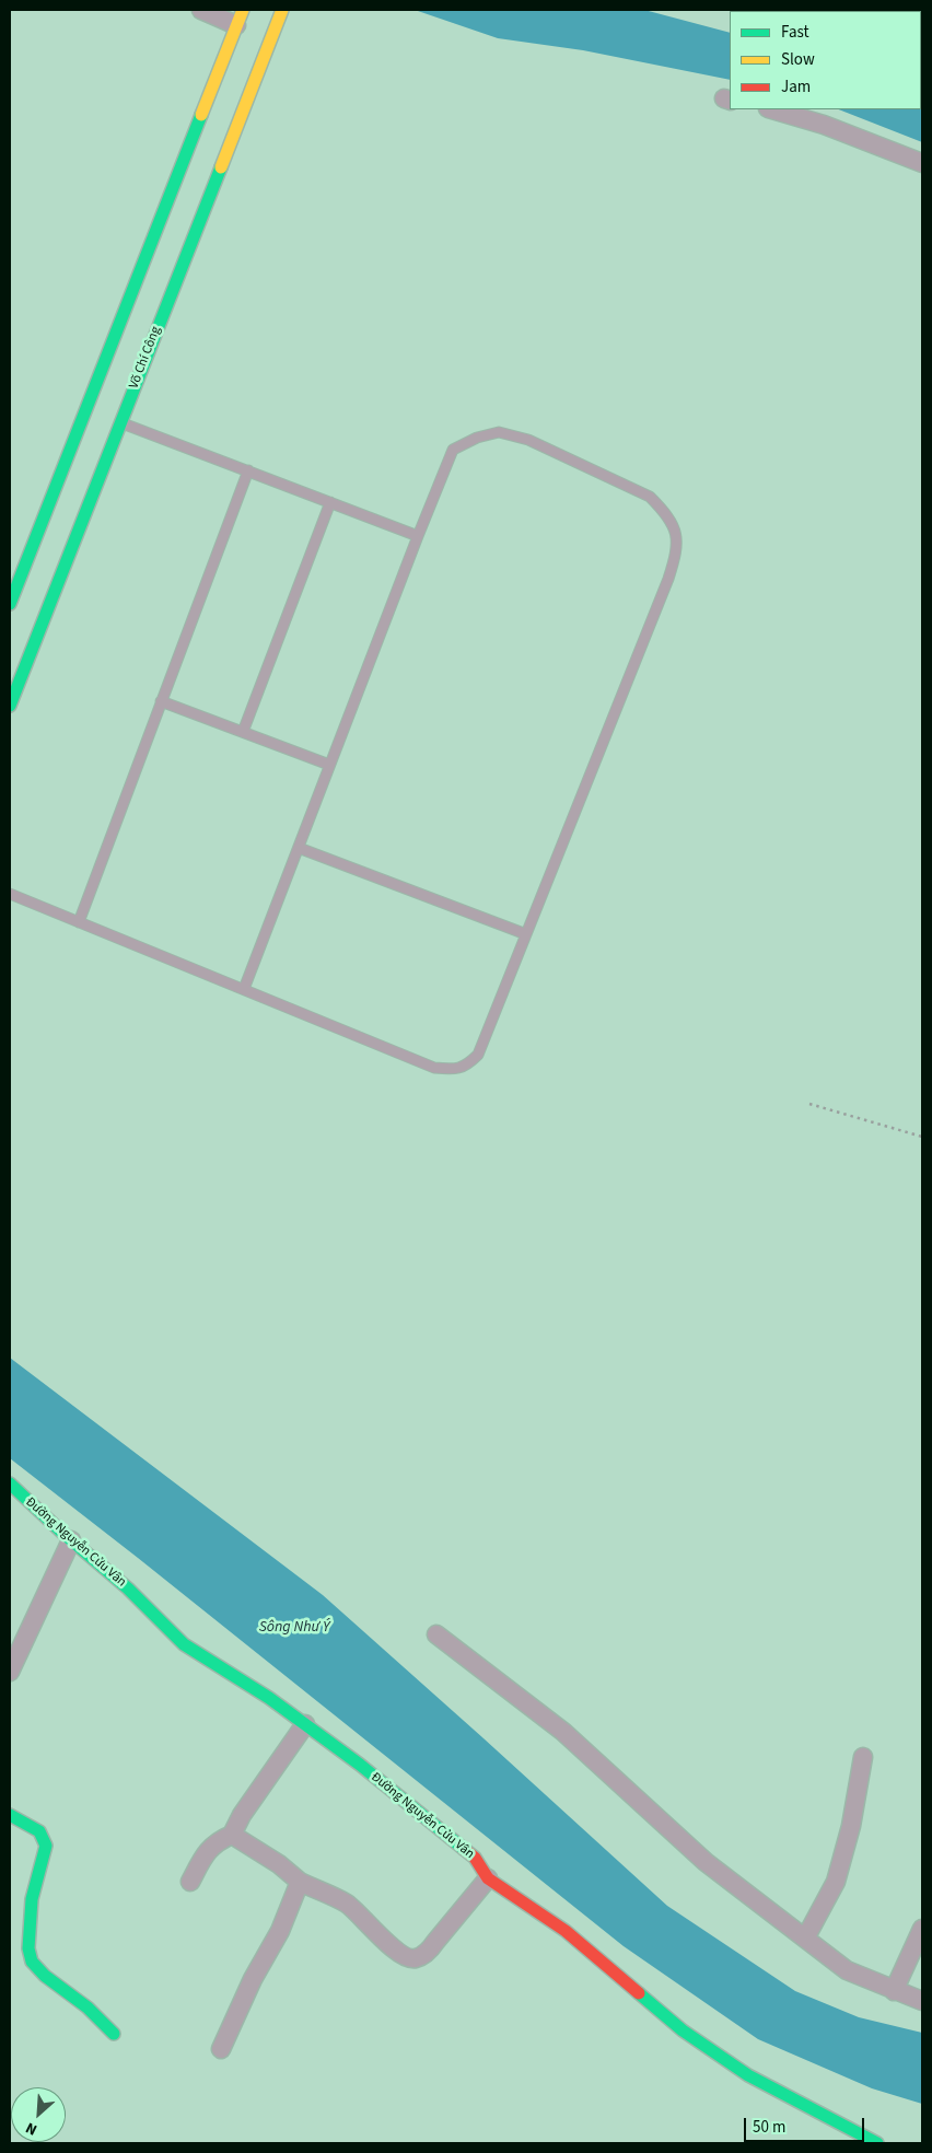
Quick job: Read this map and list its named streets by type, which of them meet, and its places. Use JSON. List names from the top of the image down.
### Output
{
  "streets": {
    "street": ["Võ Chí Công", "Đường Nguyễn Cửu Vân"]
  },
  "water": ["Sông Như Ý"],
  "legend": ["Fast", "Slow", "Jam"],
  "scale_bar": "50 m",
  "north": "bottom left"
}
